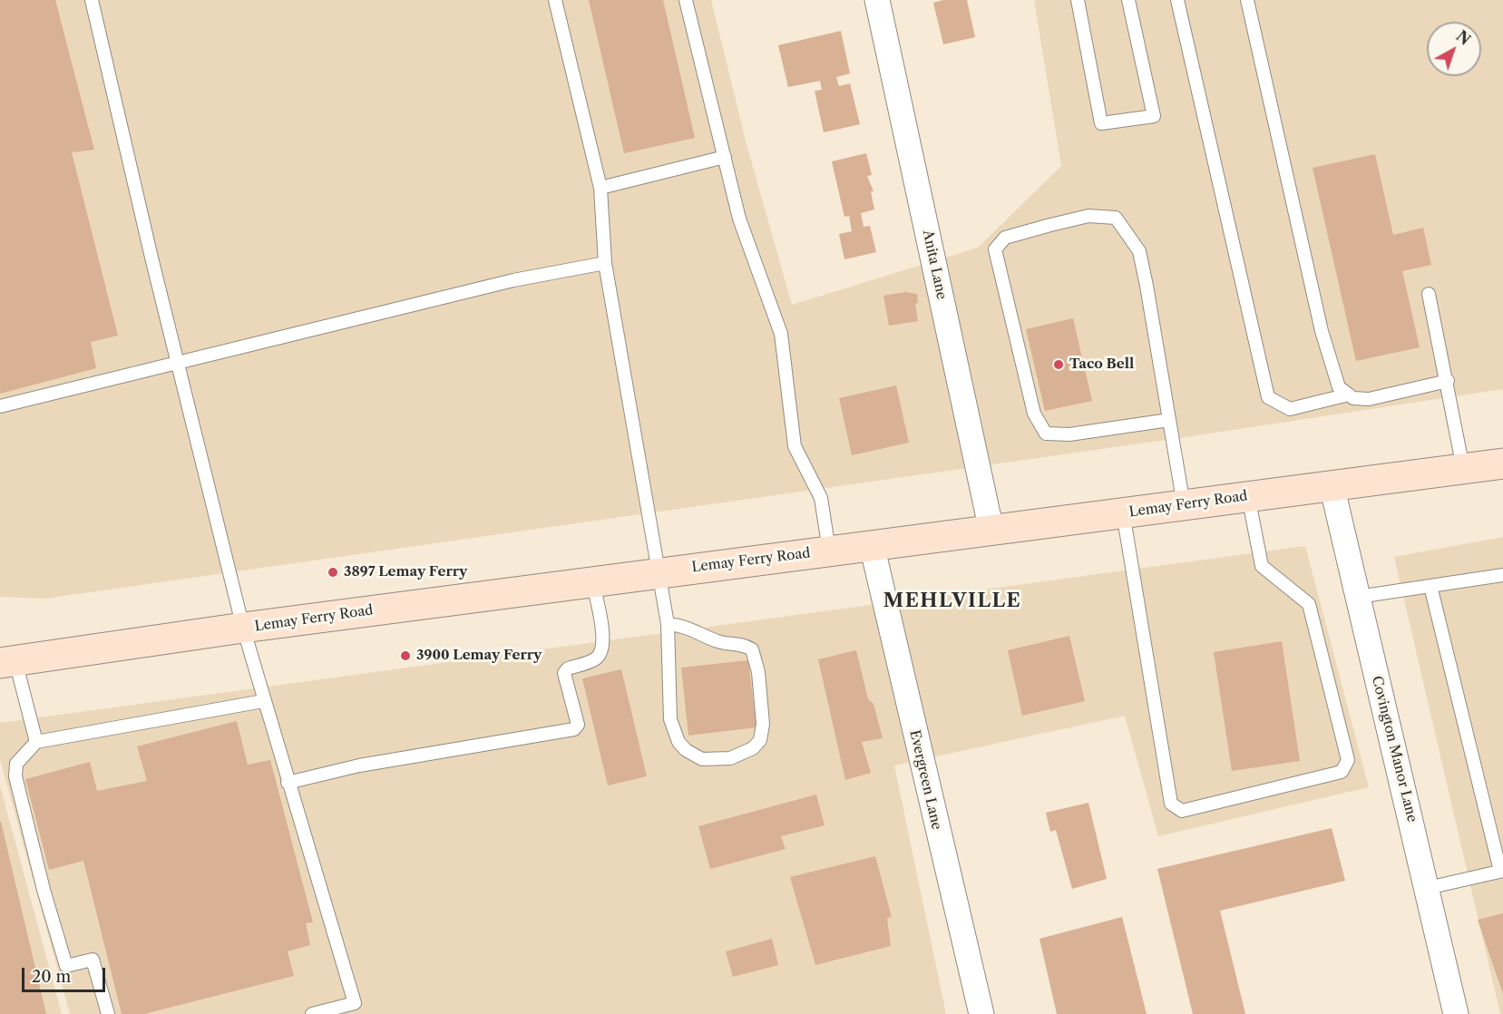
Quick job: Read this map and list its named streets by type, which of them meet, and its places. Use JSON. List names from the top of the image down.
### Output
{
  "streets": {
    "main road": ["Lemay Ferry Road"],
    "street": ["Anita Lane", "Covington Manor Lane", "Evergreen Lane"]
  },
  "crossings": [
    ["Anita Lane", "Lemay Ferry Road"],
    ["Lemay Ferry Road", "Covington Manor Lane"],
    ["Lemay Ferry Road", "Evergreen Lane"]
  ],
  "districts": ["MEHLVILLE"],
  "places": ["Taco Bell", "3897 Lemay Ferry", "3900 Lemay Ferry"],
  "scale_bar": "20 m",
  "north": "top right"
}
